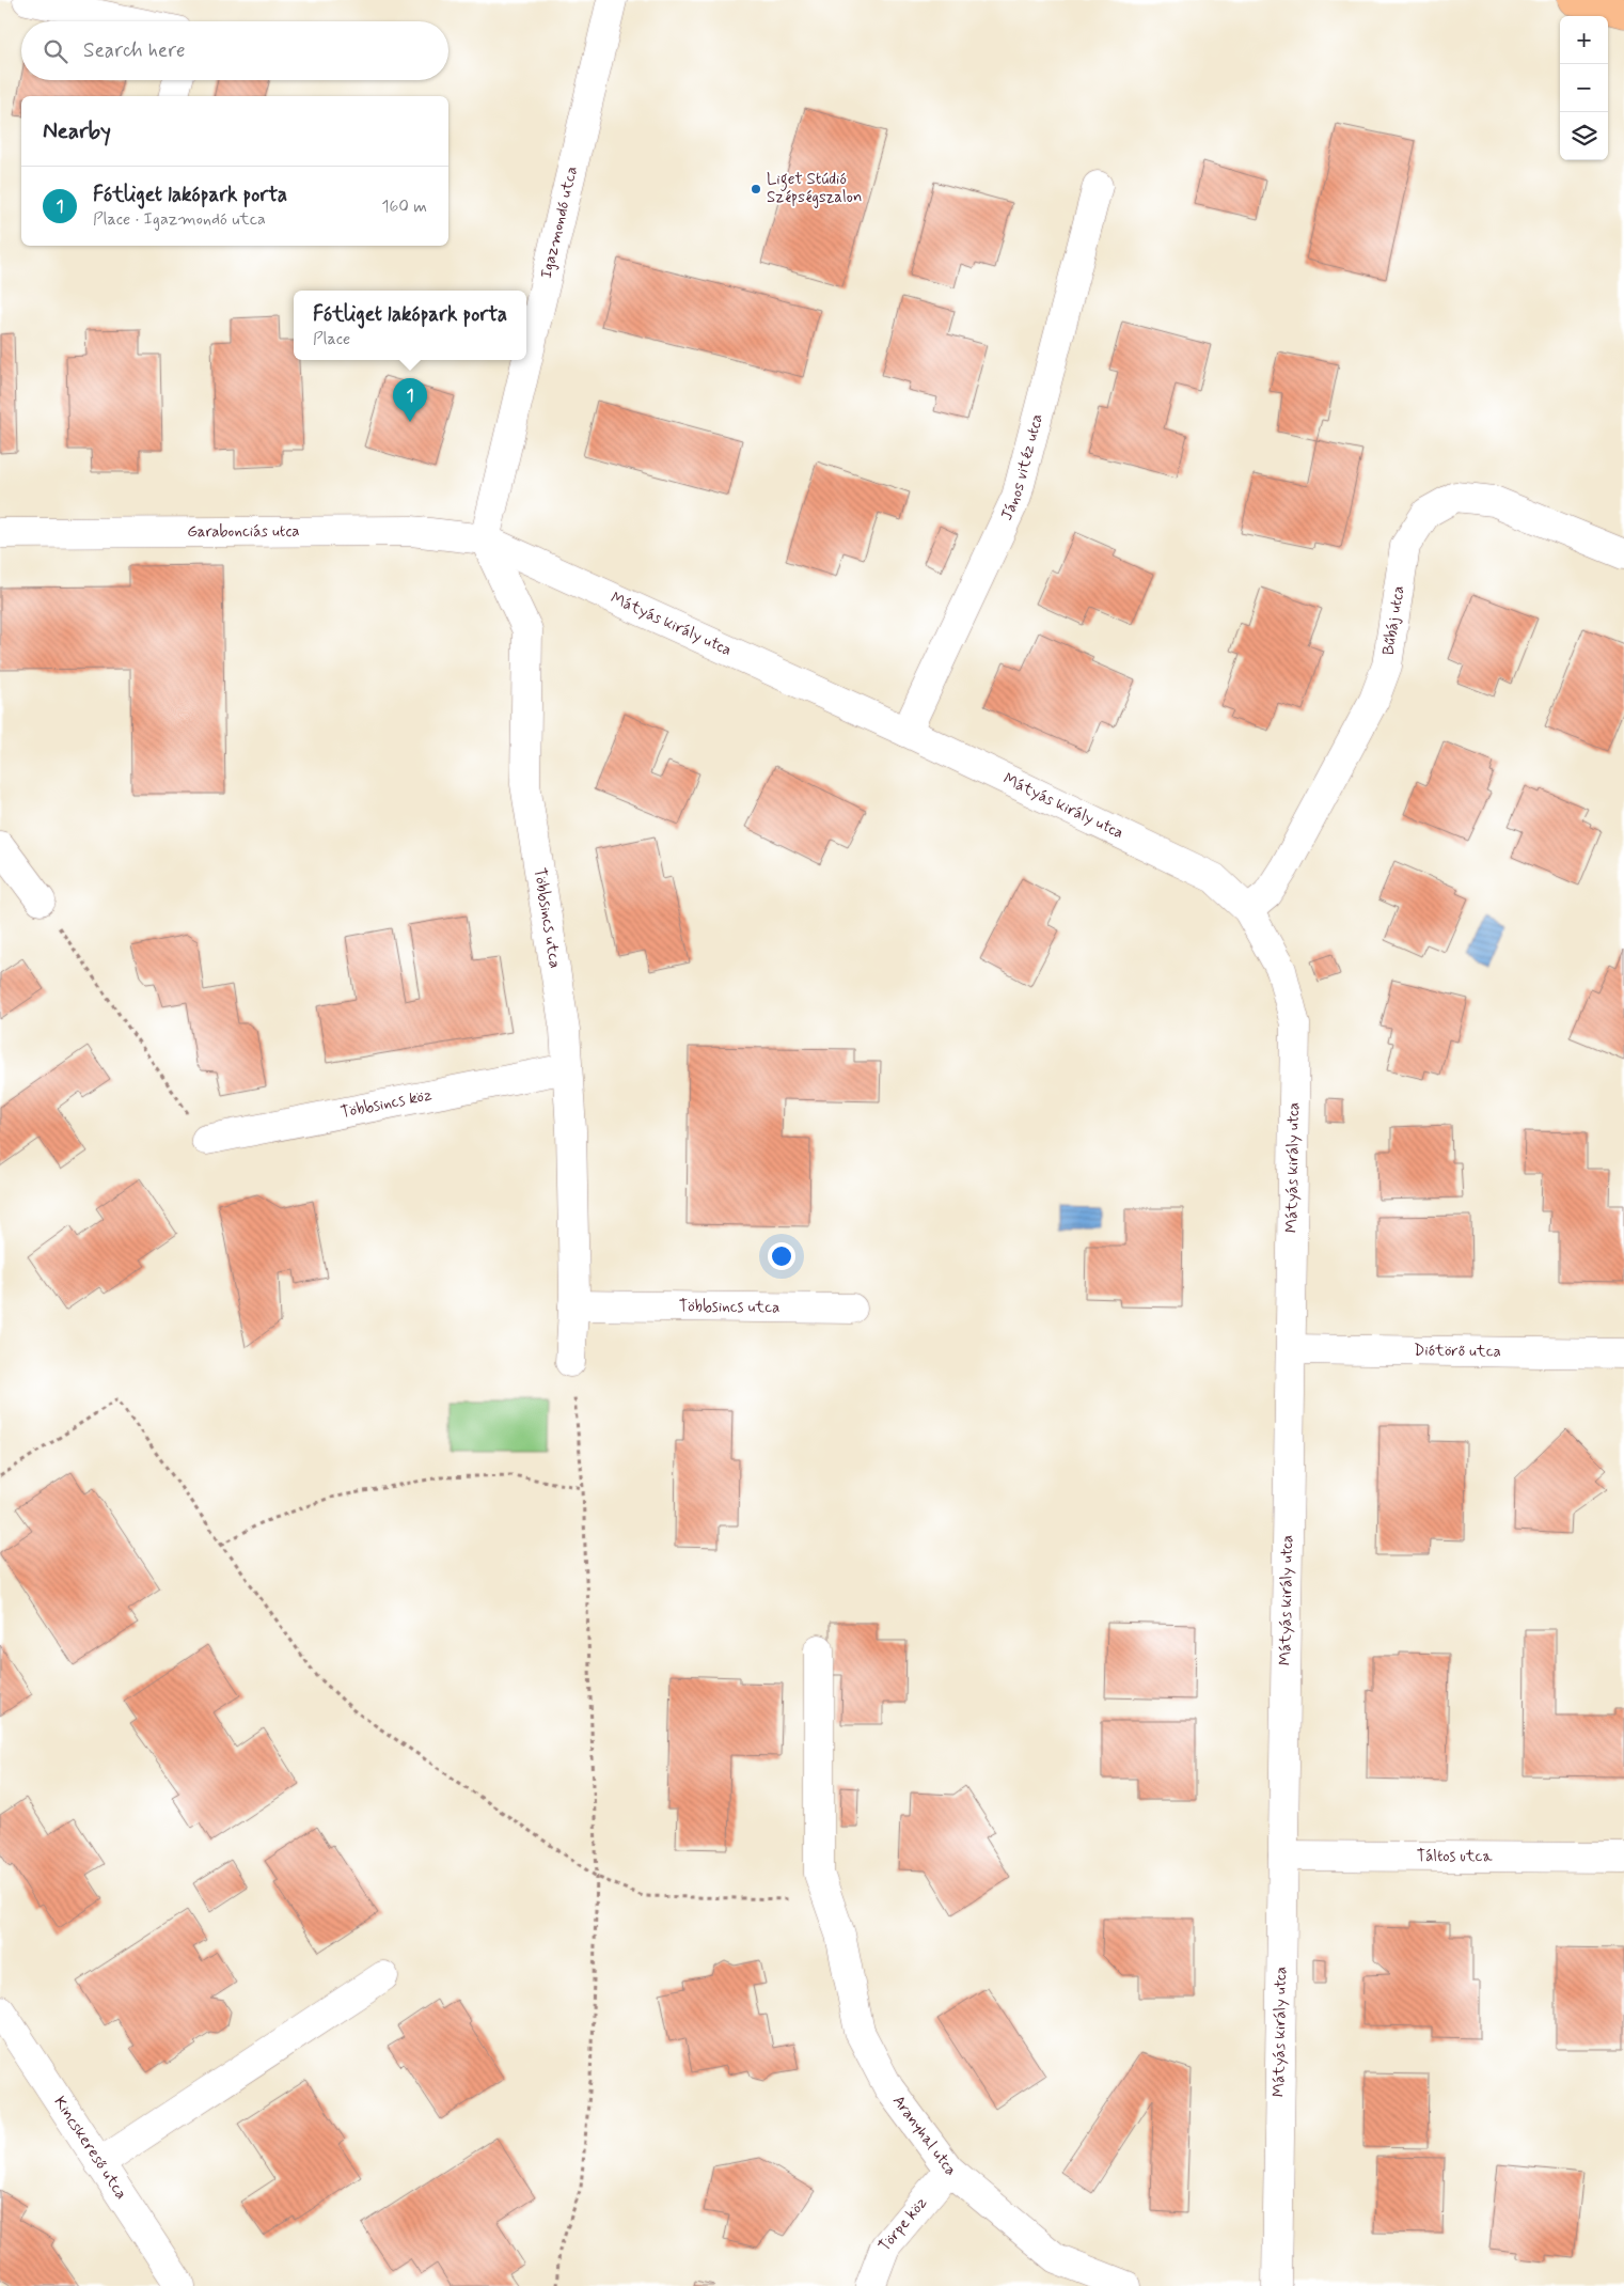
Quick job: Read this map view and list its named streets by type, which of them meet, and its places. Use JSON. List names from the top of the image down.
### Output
{
  "streets": {
    "street": [
      "Igazmondó utca",
      "János vitéz utca",
      "Garabonciás utca",
      "Bűbáj utca",
      "Mátyás király utca",
      "Többsincs utca",
      "Többsincs köz",
      "Diótörő utca",
      "Táltos utca",
      "Aranyhal utca",
      "Kincskereső utca",
      "Törpe köz"
    ]
  },
  "crossings": [
    ["Igazmondó utca", "Garabonciás utca"],
    ["Igazmondó utca", "Mátyás király utca"],
    ["Igazmondó utca", "Többsincs utca"],
    ["János vitéz utca", "Mátyás király utca"],
    ["Garabonciás utca", "Mátyás király utca"],
    ["Garabonciás utca", "Többsincs utca"],
    ["Bűbáj utca", "Mátyás király utca"],
    ["Mátyás király utca", "Többsincs utca"],
    ["Mátyás király utca", "Diótörő utca"],
    ["Mátyás király utca", "Táltos utca"],
    ["Többsincs utca", "Többsincs köz"],
    ["Aranyhal utca", "Törpe köz"]
  ],
  "places": ["Liget Stúdió Szépségszalon"],
  "page": {
    "map_buttons": ["+", "−"],
    "search": "Search here",
    "heading": "Nearby",
    "list": [
      {
        "mark": "1",
        "name": "Fótliget lakópark porta",
        "note": "Place · Igazmondó utca",
        "value": "160 m"
      }
    ],
    "popup": ["Fótliget lakópark porta", "Place"],
    "pins": "1"
  }
}
